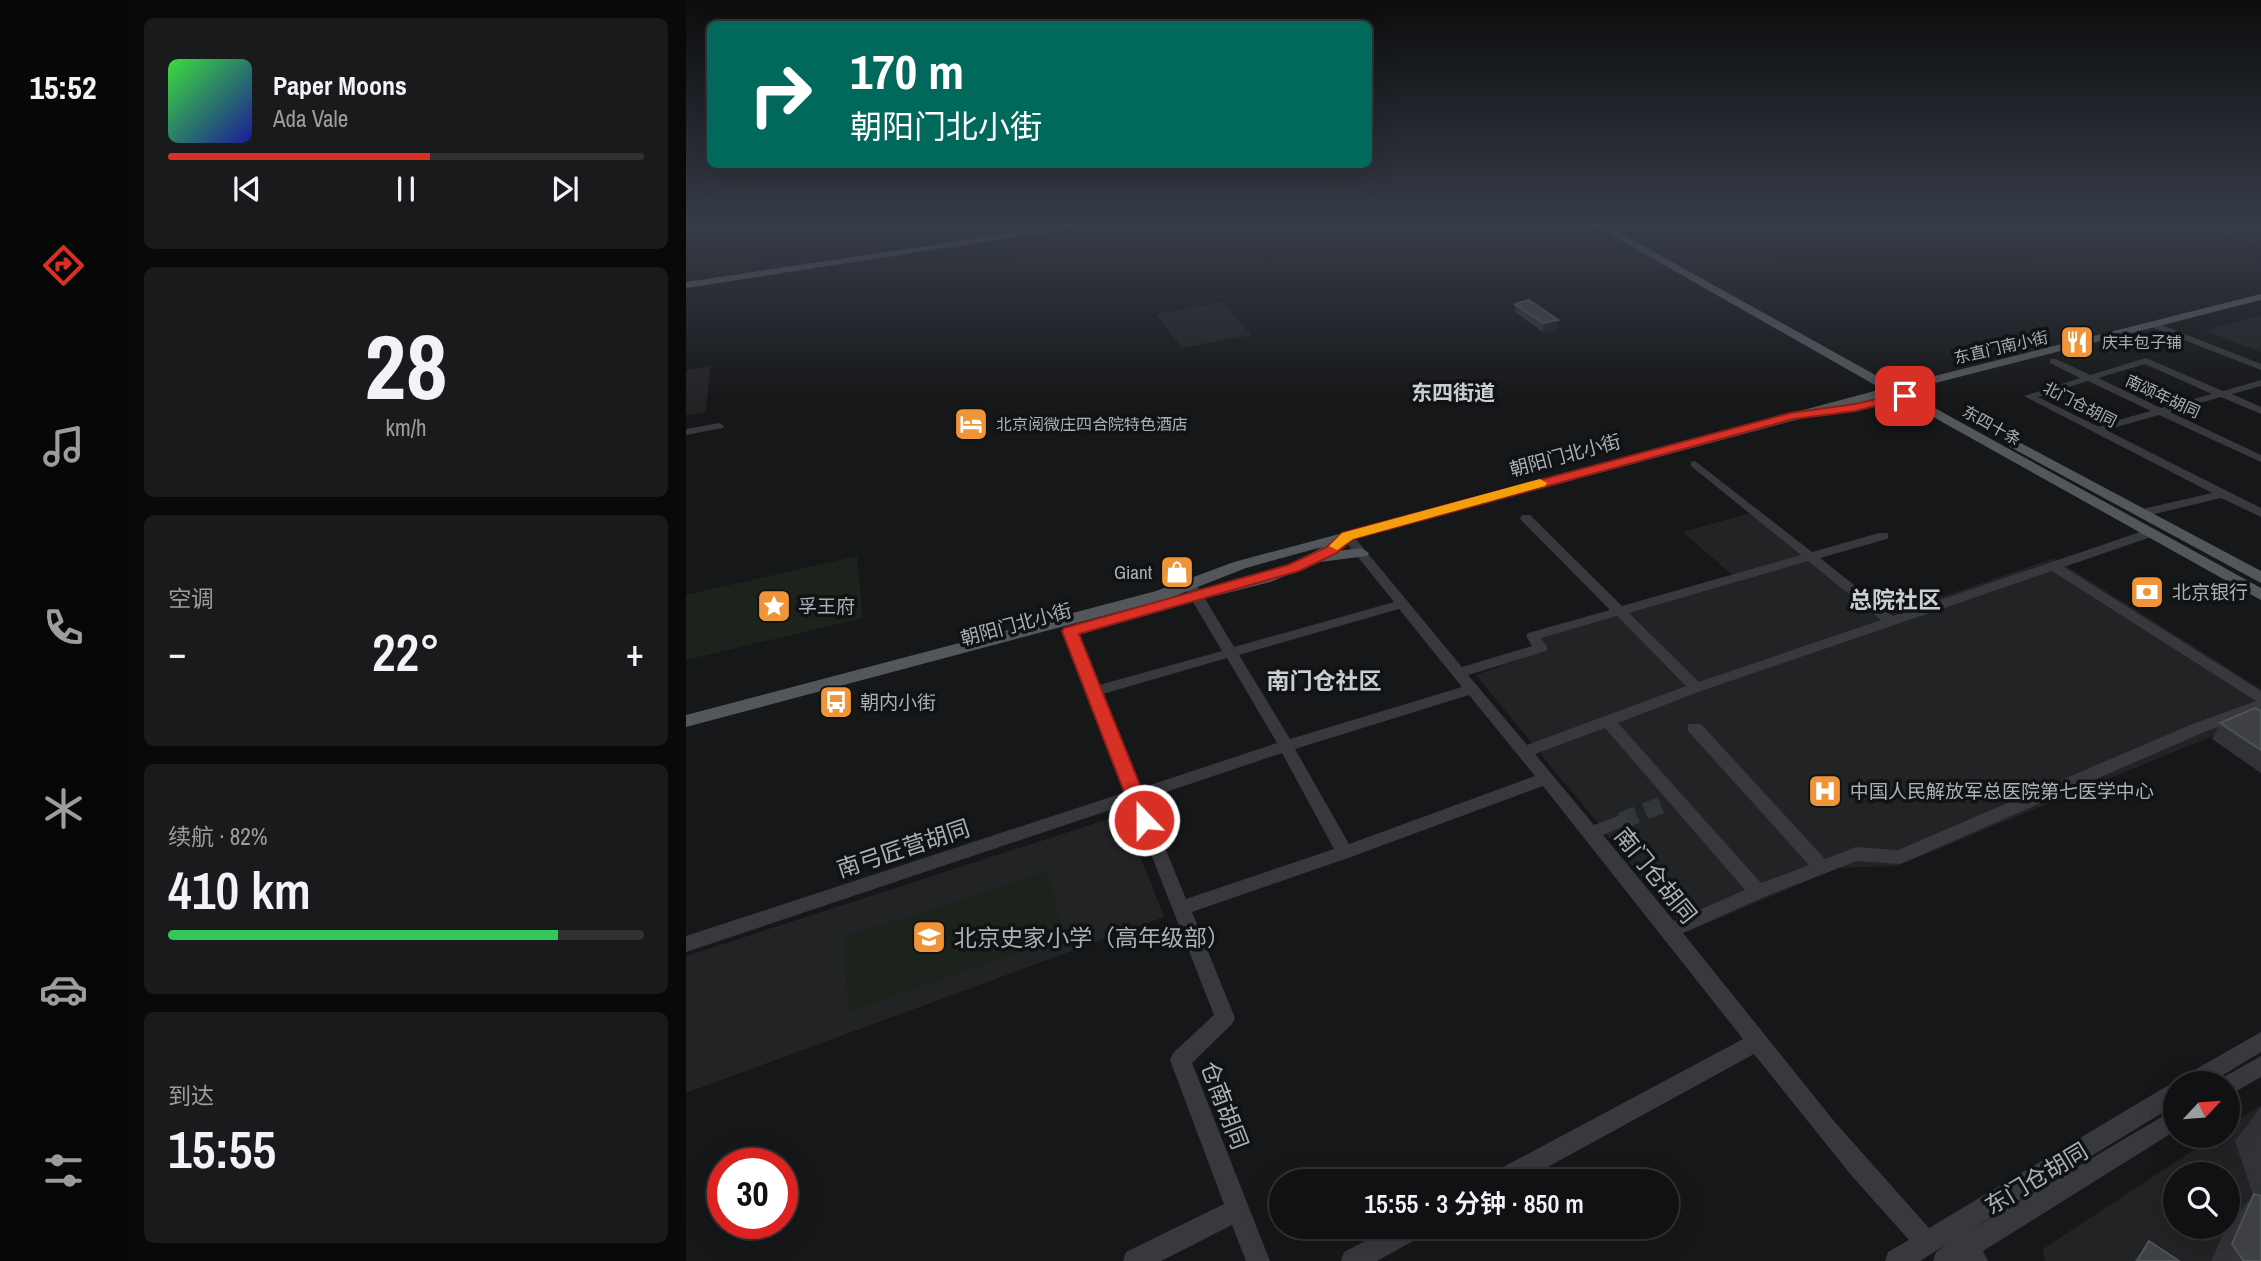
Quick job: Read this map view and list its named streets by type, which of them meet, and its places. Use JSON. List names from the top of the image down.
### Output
{
  "streets": {
    "main road": ["东直门南小街", "东四十条", "朝阳门北小街"],
    "street": [
      "南颂年胡同",
      "北门仓胡同",
      "南弓匠营胡同",
      "南门仓胡同",
      "仓南胡同",
      "东门仓胡同"
    ]
  },
  "crossings": [
    ["东直门南小街", "南颂年胡同"],
    ["东直门南小街", "东四十条"],
    ["东直门南小街", "朝阳门北小街"],
    ["南颂年胡同", "北门仓胡同"],
    ["东四十条", "朝阳门北小街"],
    ["朝阳门北小街", "南门仓胡同"],
    ["朝阳门北小街", "仓南胡同"],
    ["南弓匠营胡同", "南门仓胡同"],
    ["南弓匠营胡同", "仓南胡同"],
    ["南门仓胡同", "东门仓胡同"]
  ],
  "districts": ["东四街道", "总院社区", "南门仓社区"],
  "places": {
    "restaurant": ["庆丰包子铺"],
    "hotel": ["北京阅微庄四合院特色酒店"],
    "shop": ["Giant"],
    "bank": ["北京银行"],
    "place": ["孚王府"],
    "bus stop": ["朝内小街"],
    "hospital": ["中国人民解放军总医院第七医学中心"],
    "school or university": ["北京史家小学（高年级部）"]
  },
  "north": "top right",
  "page": {
    "tabs": "15:52",
    "turn": ["170 m", "朝阳门北小街"],
    "song": ["Paper Moons", "Ada Vale"],
    "tile": [
      ["28", "km/h"],
      "空调",
      ["续航 · 82%", "410 km"],
      ["到达", "15:55"]
    ],
    "heat": ["−", "22°", "+"],
    "limit": "30",
    "trip": "15:55 · 3 分钟 · 850 m"
  }
}
